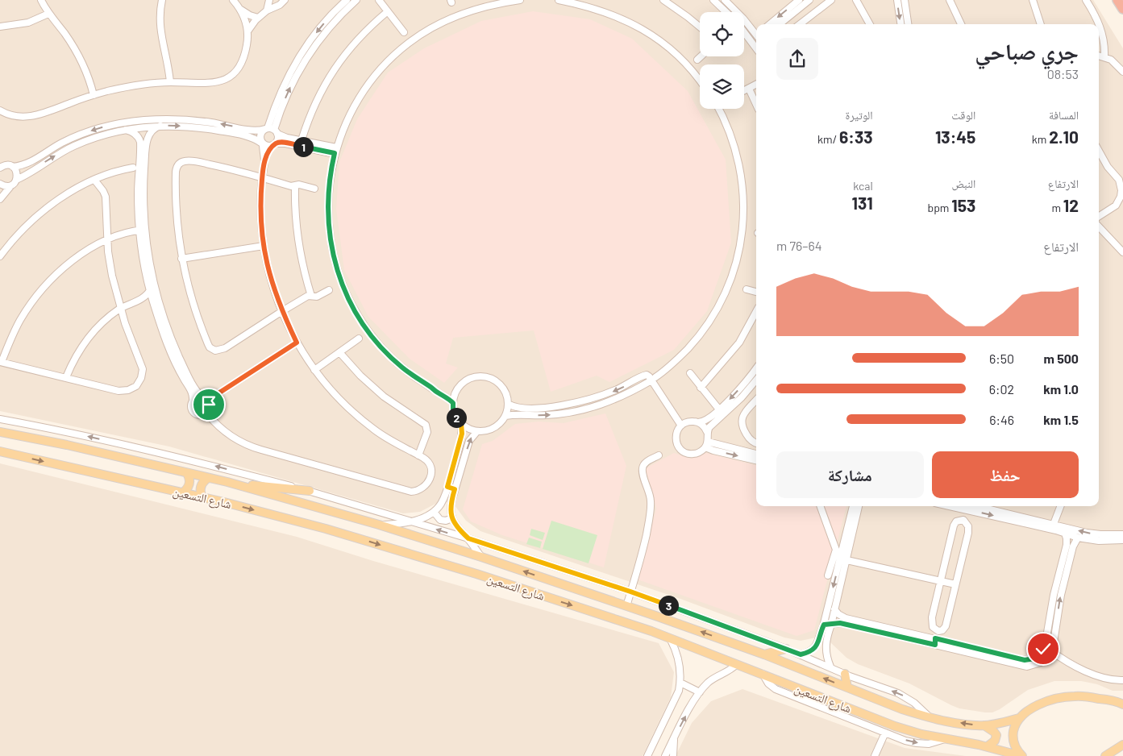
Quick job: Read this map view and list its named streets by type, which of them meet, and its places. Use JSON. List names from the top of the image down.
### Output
{
  "streets": {
    "main road": ["شارع التسعين"]
  },
  "page": {
    "heading": ["جري صباحي", "08:53"],
    "stats": [
      ["المسافة", "2.10 km"],
      ["الوقت", "13:45"],
      ["الوتيرة", "6:33 /km"],
      ["الارتفاع", "12 m"],
      ["النبض", "153 bpm"],
      ["kcal", "131"]
    ],
    "pins": ["1", "2", "3"],
    "chart": ["الارتفاع", "64–76 m"],
    "list": [
      {
        "name": "500 m",
        "note": "6:50"
      },
      {
        "name": "1.0 km",
        "note": "6:02"
      },
      {
        "name": "1.5 km",
        "note": "6:46"
      }
    ],
    "buttons": ["حفظ", "مشاركة"]
  }
}
